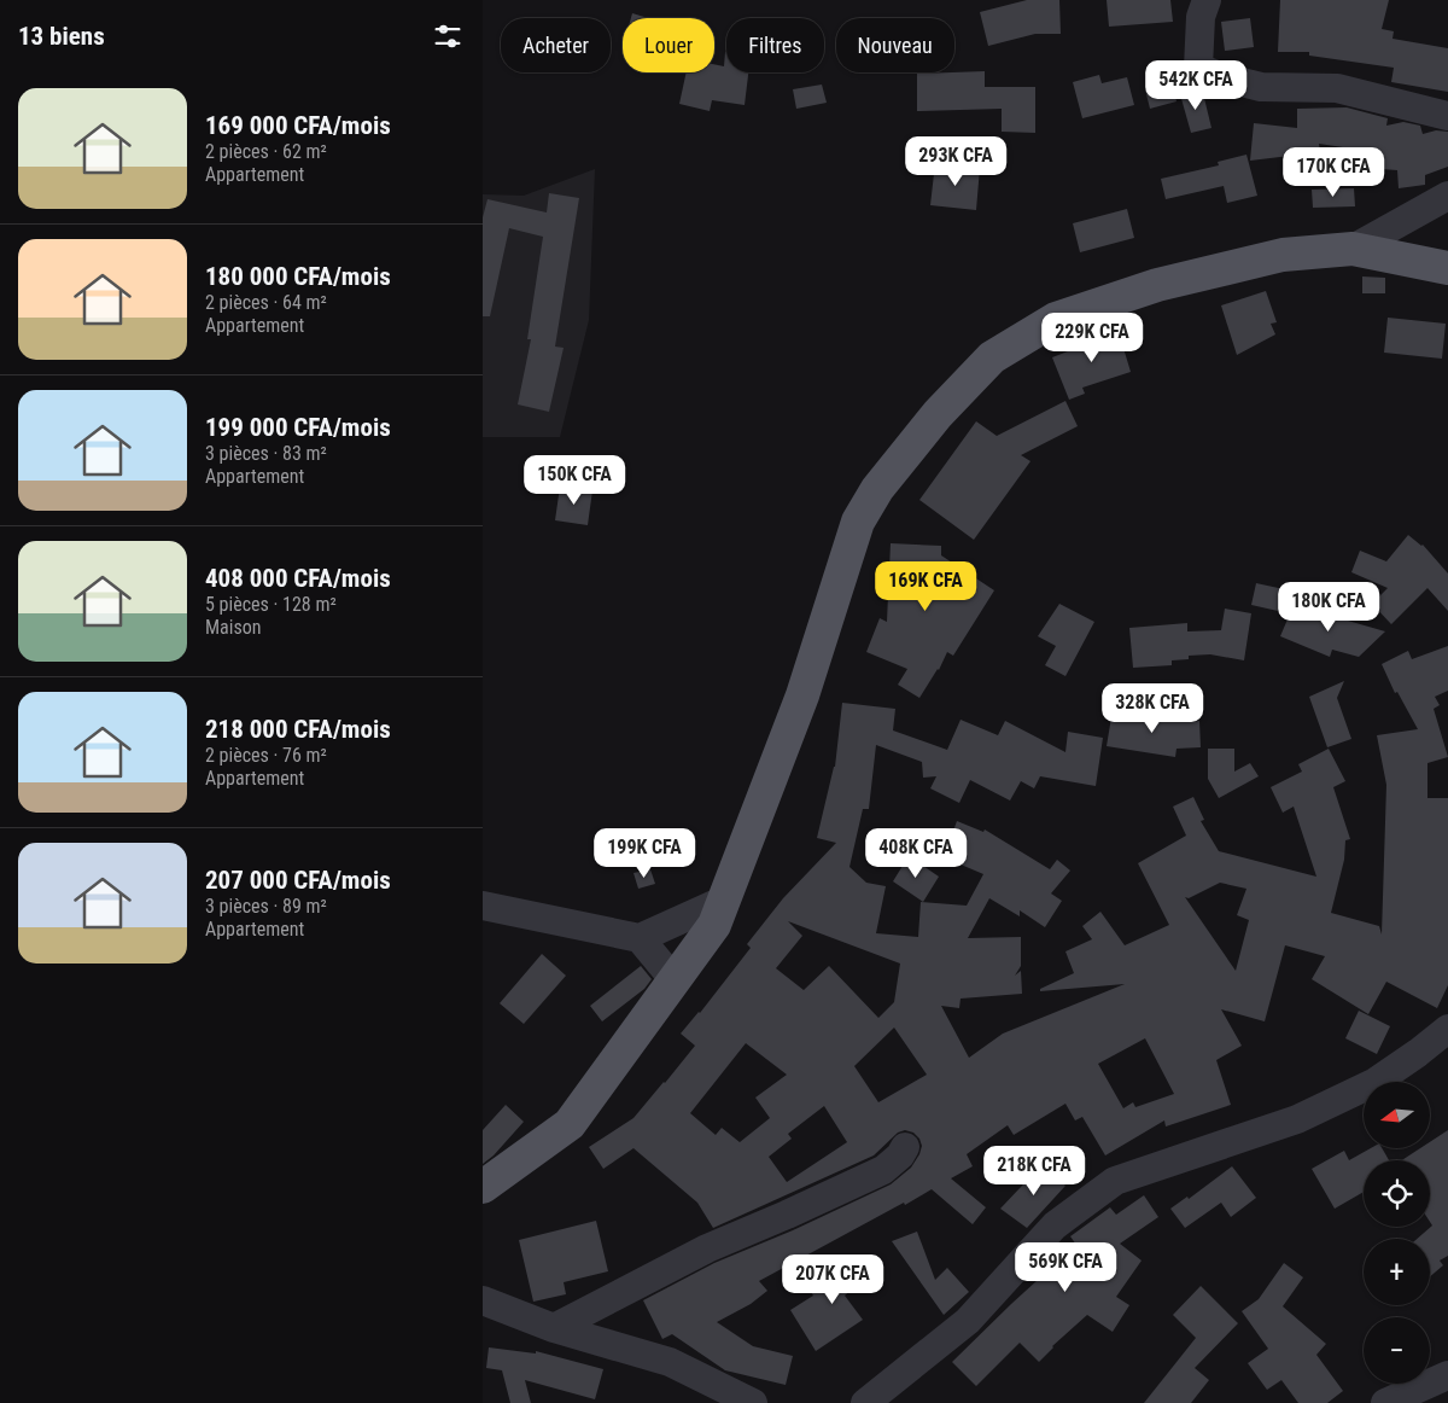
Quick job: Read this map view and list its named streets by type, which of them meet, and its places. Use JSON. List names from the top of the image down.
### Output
{
  "north": "left",
  "page": {
    "heading": "13 biens",
    "chip": [
      "Acheter",
      "Louer",
      "Filtres",
      "Nouveau"
    ],
    "price": [
      "542K CFA",
      "293K CFA",
      "170K CFA",
      "229K CFA",
      "150K CFA",
      "169K CFA",
      "180K CFA",
      "328K CFA",
      "199K CFA",
      "408K CFA",
      "218K CFA",
      "569K CFA",
      "207K CFA"
    ],
    "list": [
      {
        "name": "169 000 CFA/mois",
        "note": "2 pièces · 62 m² · Appartement"
      },
      {
        "name": "180 000 CFA/mois",
        "note": "2 pièces · 64 m² · Appartement"
      },
      {
        "name": "199 000 CFA/mois",
        "note": "3 pièces · 83 m² · Appartement"
      },
      {
        "name": "408 000 CFA/mois",
        "note": "5 pièces · 128 m² · Maison"
      },
      {
        "name": "218 000 CFA/mois",
        "note": "2 pièces · 76 m² · Appartement"
      },
      {
        "name": "207 000 CFA/mois",
        "note": "3 pièces · 89 m² · Appartement"
      }
    ],
    "map_buttons": ["+", "−"]
  }
}
